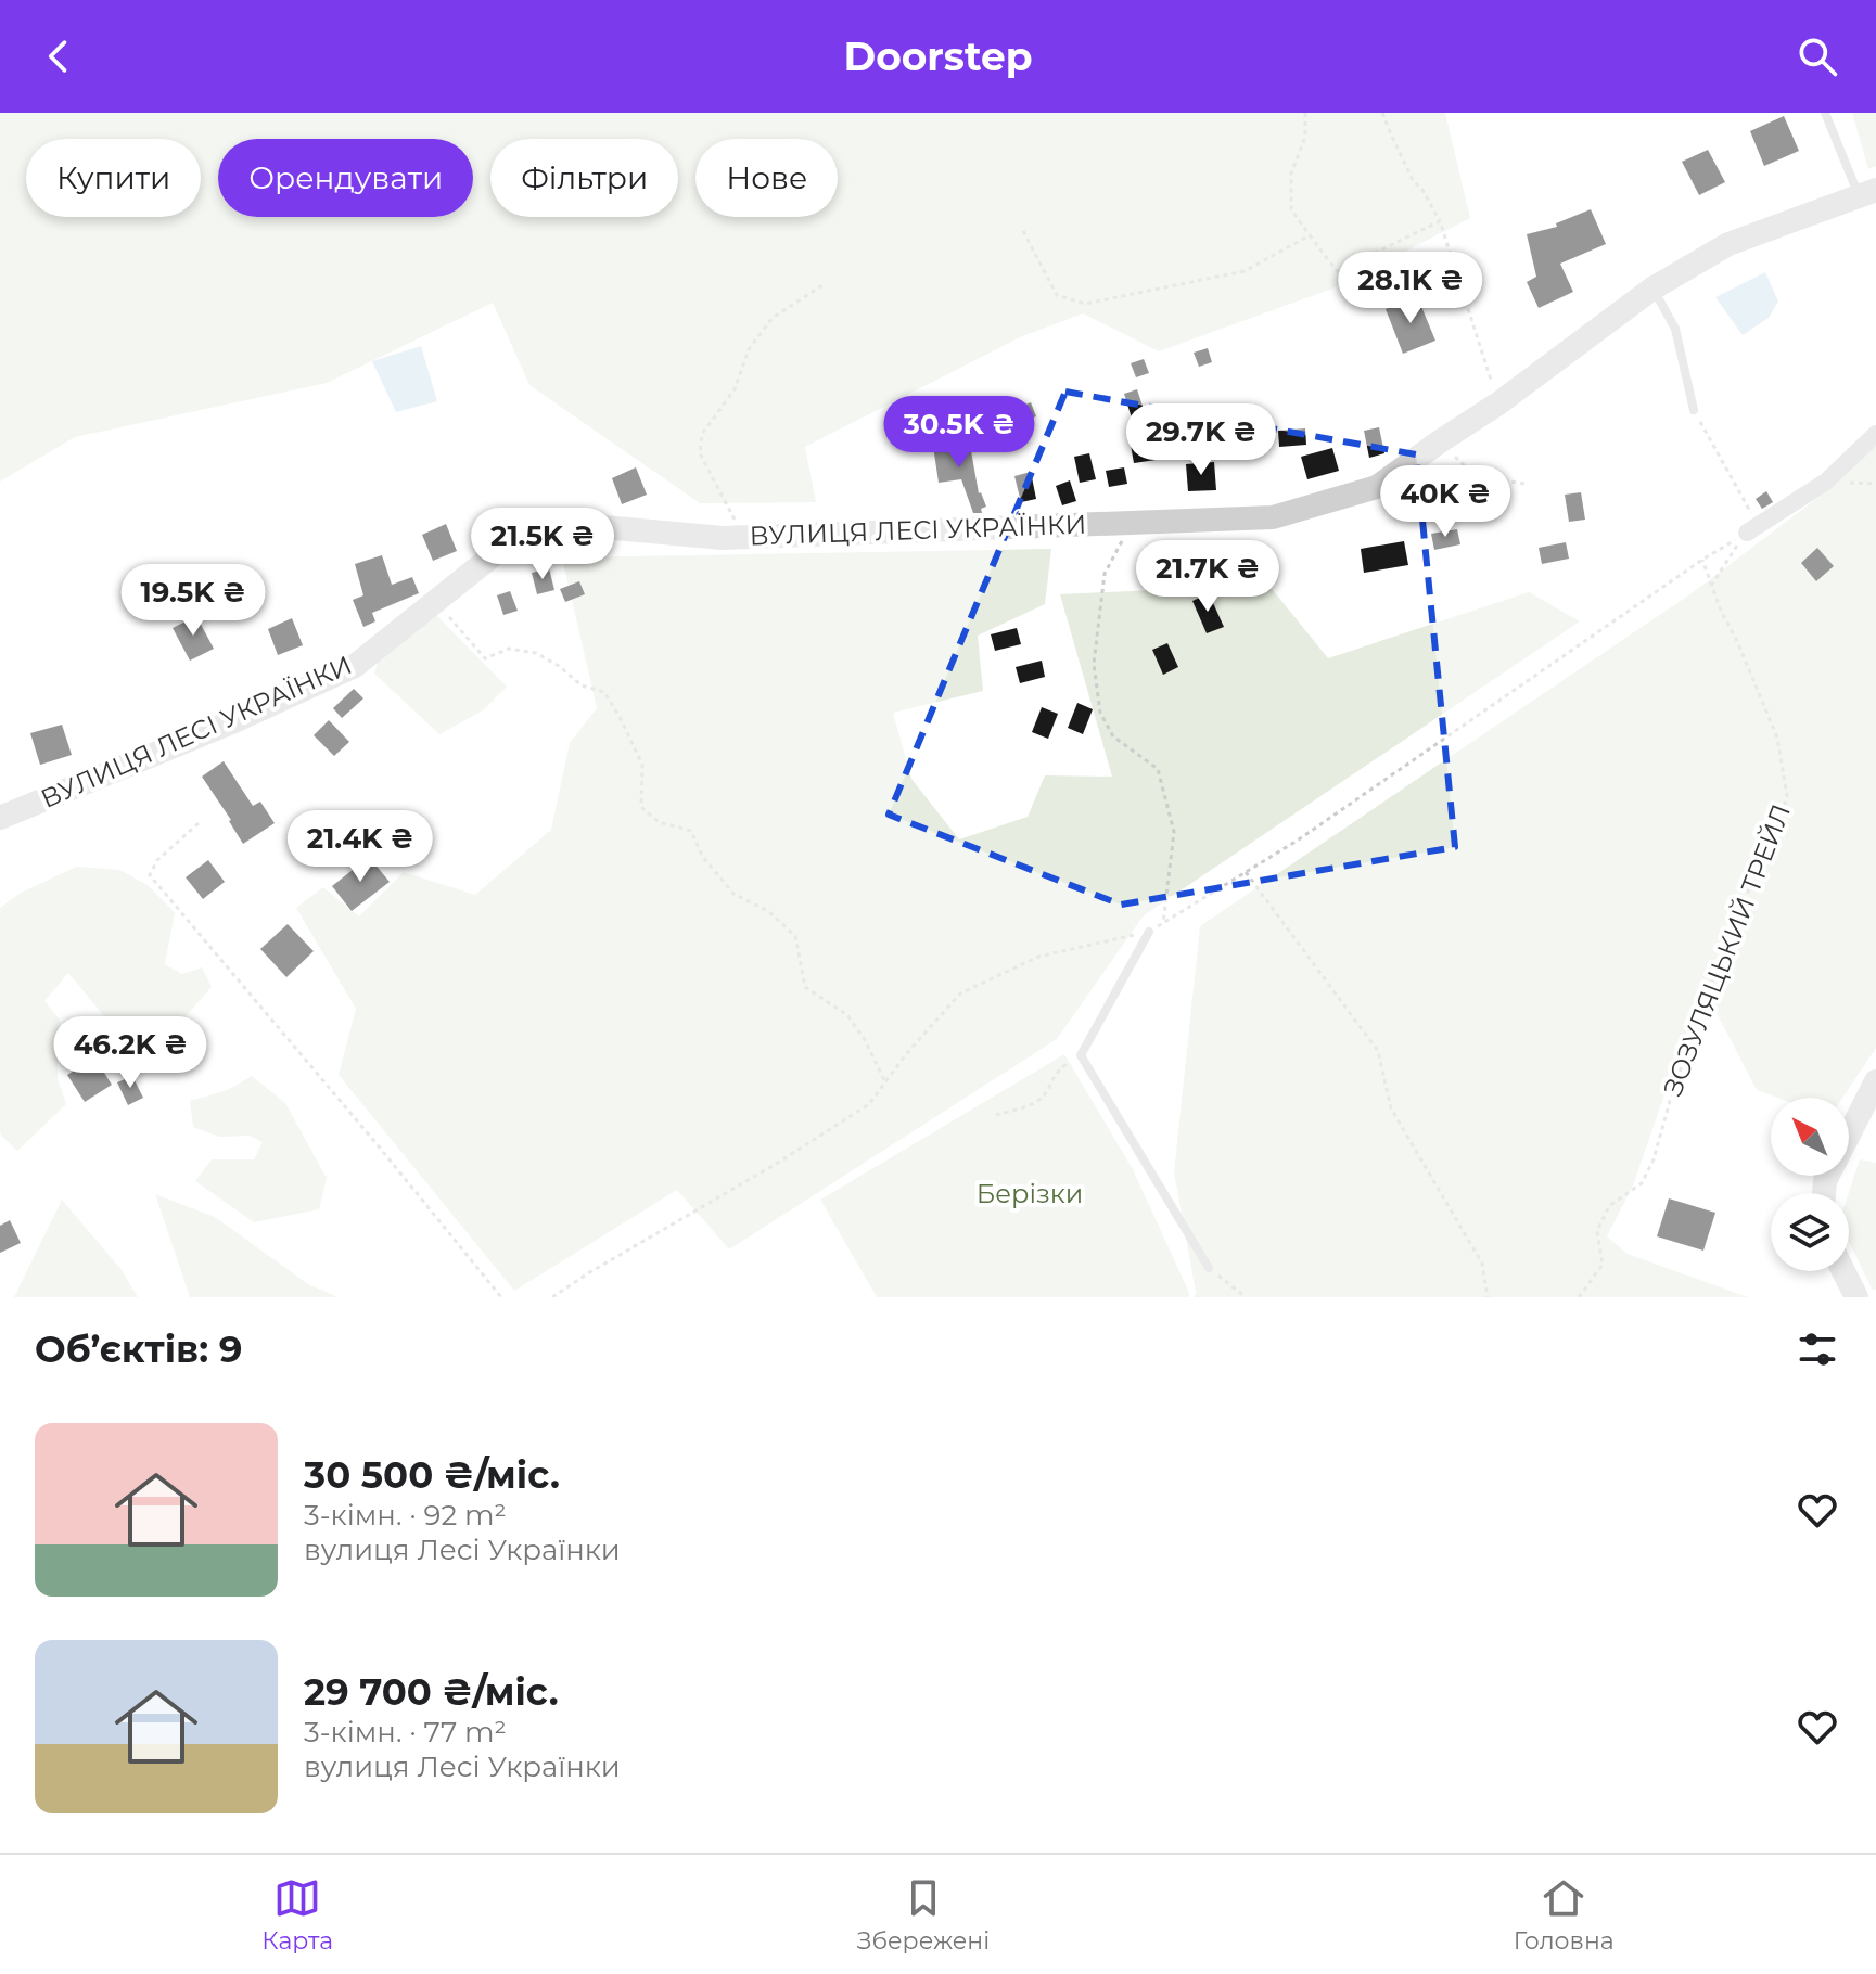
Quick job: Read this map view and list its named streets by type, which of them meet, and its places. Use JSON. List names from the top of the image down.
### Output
{
  "streets": {
    "street": ["ВУЛИЦЯ ЛЕСІ УКРАЇНКИ"],
    "path": ["ЗОЗУЛЯЦЬКИЙ ТРЕЙЛ"]
  },
  "parks": ["Берізки"],
  "north": "top left",
  "page": {
    "header": "Doorstep",
    "chip": [
      "Купити",
      "Орендувати",
      "Фільтри",
      "Нове"
    ],
    "price": [
      "28.1K ₴",
      "30.5K ₴",
      "29.7K ₴",
      "40K ₴",
      "21.5K ₴",
      "21.7K ₴",
      "19.5K ₴",
      "21.4K ₴",
      "46.2K ₴"
    ],
    "heading": "Об’єктів: 9",
    "list": [
      {
        "name": "30 500 ₴/міс.",
        "note": "3-кімн. · 92 m² · вулиця Лесі Українки"
      },
      {
        "name": "29 700 ₴/міс.",
        "note": "3-кімн. · 77 m² · вулиця Лесі Українки"
      }
    ],
    "tabs": ["Карта", "Збережені", "Головна"]
  }
}
